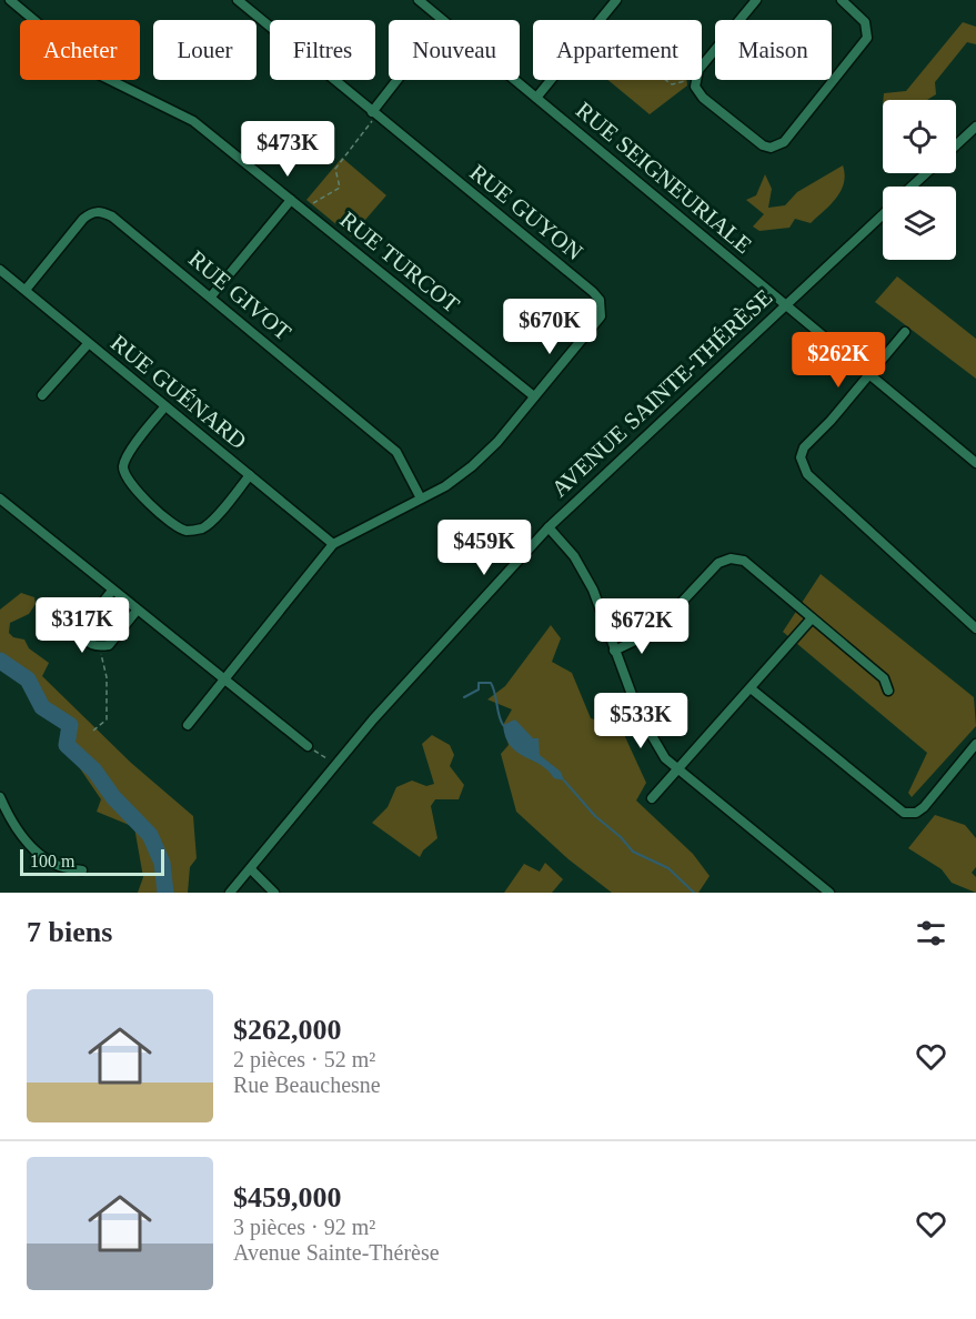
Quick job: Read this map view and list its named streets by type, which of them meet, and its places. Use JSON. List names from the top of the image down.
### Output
{
  "streets": {
    "street": [
      "RUE SEIGNEURIALE",
      "RUE GUYON",
      "RUE TURCOT",
      "RUE GIVOT",
      "RUE GUÉNARD",
      "AVENUE SAINTE-THÉRÈSE"
    ]
  },
  "crossings": [
    ["RUE SEIGNEURIALE", "AVENUE SAINTE-THÉRÈSE"],
    ["RUE GUYON", "RUE TURCOT"],
    ["RUE GUYON", "RUE GIVOT"],
    ["RUE GUYON", "RUE GUÉNARD"],
    ["RUE GIVOT", "RUE GUÉNARD"]
  ],
  "scale_bar": "100 m",
  "page": {
    "chip": [
      "Acheter",
      "Louer",
      "Filtres",
      "Nouveau",
      "Appartement",
      "Maison"
    ],
    "price": [
      "$473K",
      "$670K",
      "$262K",
      "$459K",
      "$317K",
      "$672K",
      "$533K"
    ],
    "scale": "100 m",
    "heading": "7 biens",
    "list": [
      {
        "name": "$262,000",
        "note": "2 pièces · 52 m² · Rue Beauchesne"
      },
      {
        "name": "$459,000",
        "note": "3 pièces · 92 m² · Avenue Sainte-Thérèse"
      }
    ]
  }
}
